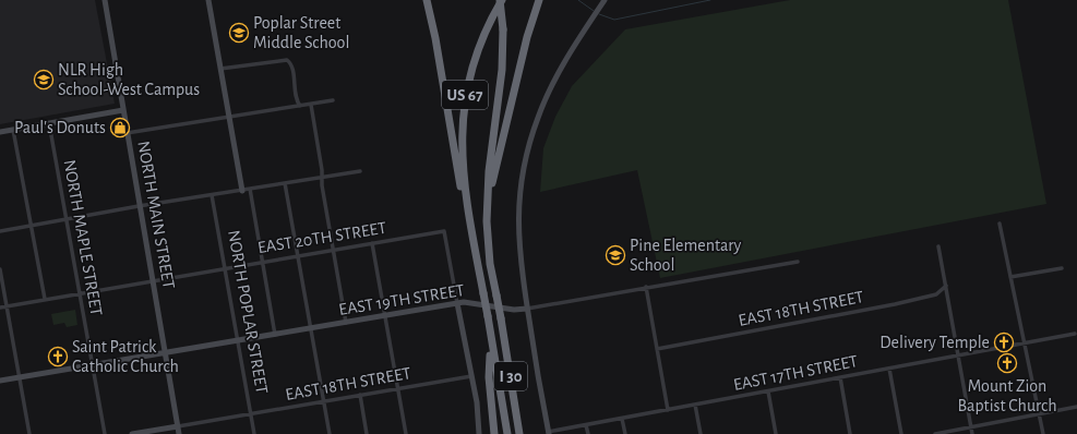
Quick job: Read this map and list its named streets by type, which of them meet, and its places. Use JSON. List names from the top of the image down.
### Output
{
  "streets": {
    "highway": ["US 67", "I 30"],
    "main road": ["NORTH MAIN STREET", "EAST 19TH STREET"],
    "street": [
      "NORTH MAPLE STREET",
      "EAST 20TH STREET",
      "EAST 18TH STREET",
      "NORTH POPLAR STREET",
      "EAST 17TH STREET"
    ]
  },
  "crossings": [
    ["US 67", "I 30"],
    ["NORTH MAIN STREET", "EAST 20TH STREET"],
    ["NORTH MAIN STREET", "EAST 19TH STREET"],
    ["NORTH MAIN STREET", "EAST 18TH STREET"],
    ["NORTH MAPLE STREET", "EAST 20TH STREET"],
    ["NORTH MAPLE STREET", "EAST 19TH STREET"],
    ["EAST 20TH STREET", "EAST 19TH STREET"],
    ["EAST 20TH STREET", "NORTH POPLAR STREET"],
    ["EAST 19TH STREET", "NORTH POPLAR STREET"],
    ["EAST 18TH STREET", "NORTH POPLAR STREET"]
  ],
  "places": {
    "school or university": ["Poplar Street Middle School", "NLR High School-West Campus", "Pine Elementary School"],
    "shop": ["Paul's Donuts"],
    "church": ["Delivery Temple", "Saint Patrick Catholic Church", "Mount Zion Baptist Church"]
  }
}
